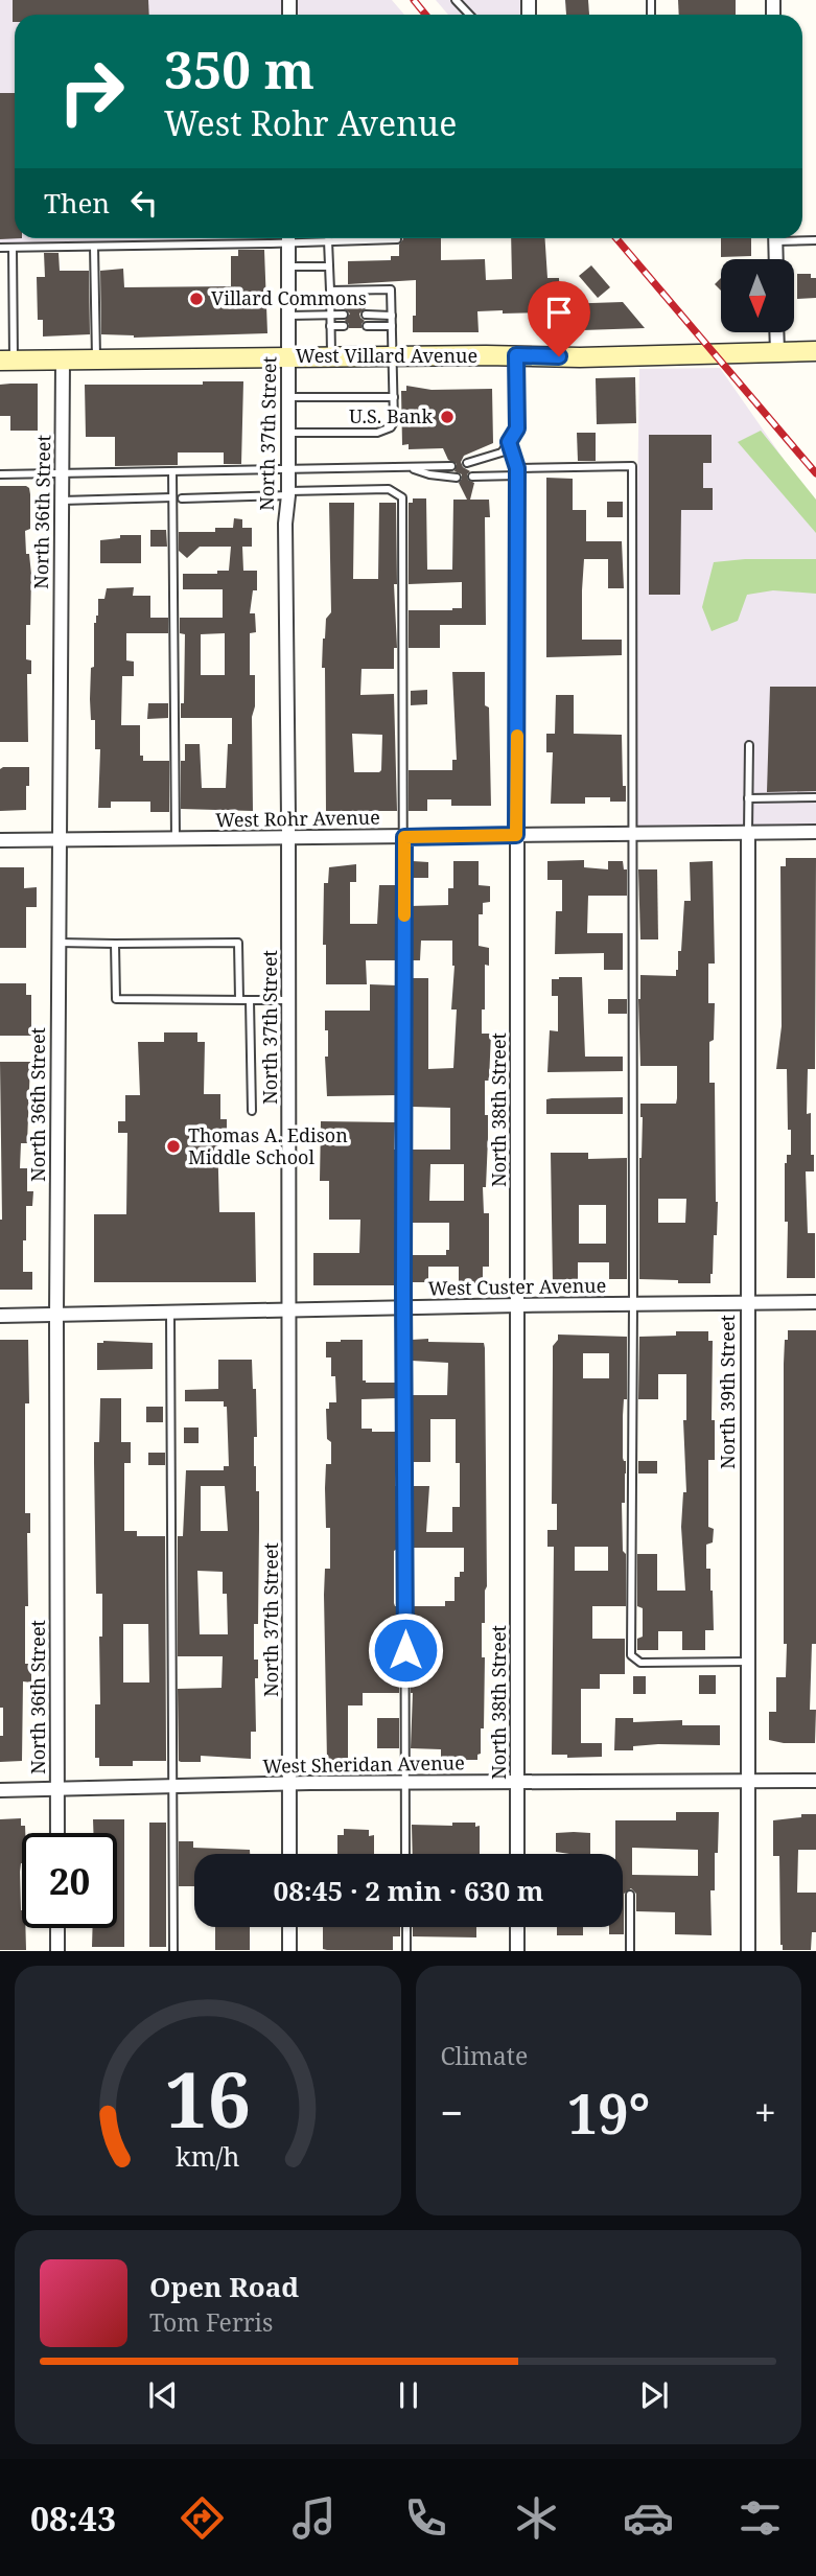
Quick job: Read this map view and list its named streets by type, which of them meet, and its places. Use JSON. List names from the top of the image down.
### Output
{
  "streets": {
    "street": [
      "West Villard Avenue",
      "North 37th Street",
      "North 36th Street",
      "West Rohr Avenue",
      "North 38th Street",
      "West Custer Avenue",
      "North 39th Street",
      "West Sheridan Avenue"
    ]
  },
  "crossings": [
    ["West Villard Avenue", "North 37th Street"],
    ["West Villard Avenue", "North 36th Street"],
    ["North 37th Street", "West Rohr Avenue"],
    ["North 37th Street", "West Custer Avenue"],
    ["North 37th Street", "West Sheridan Avenue"],
    ["North 36th Street", "West Rohr Avenue"],
    ["North 36th Street", "West Custer Avenue"],
    ["North 36th Street", "West Sheridan Avenue"],
    ["West Rohr Avenue", "North 38th Street"],
    ["West Rohr Avenue", "North 39th Street"],
    ["North 38th Street", "West Custer Avenue"],
    ["North 38th Street", "West Sheridan Avenue"],
    ["West Custer Avenue", "North 39th Street"],
    ["North 39th Street", "West Sheridan Avenue"]
  ],
  "places": ["Villard Commons", "U.S. Bank", "Thomas A. Edison Middle School"],
  "north": "bottom",
  "page": {
    "turn": ["350 m", "West Rohr Avenue"],
    "then": "Then",
    "limit": "20",
    "trip": "08:45 · 2 min · 630 m",
    "tile": "Climate",
    "heat": ["−", "19°", "+"],
    "song": ["Open Road", "Tom Ferris"],
    "tabs": "08:43",
    "gauge": ["16", "km/h"]
  }
}
